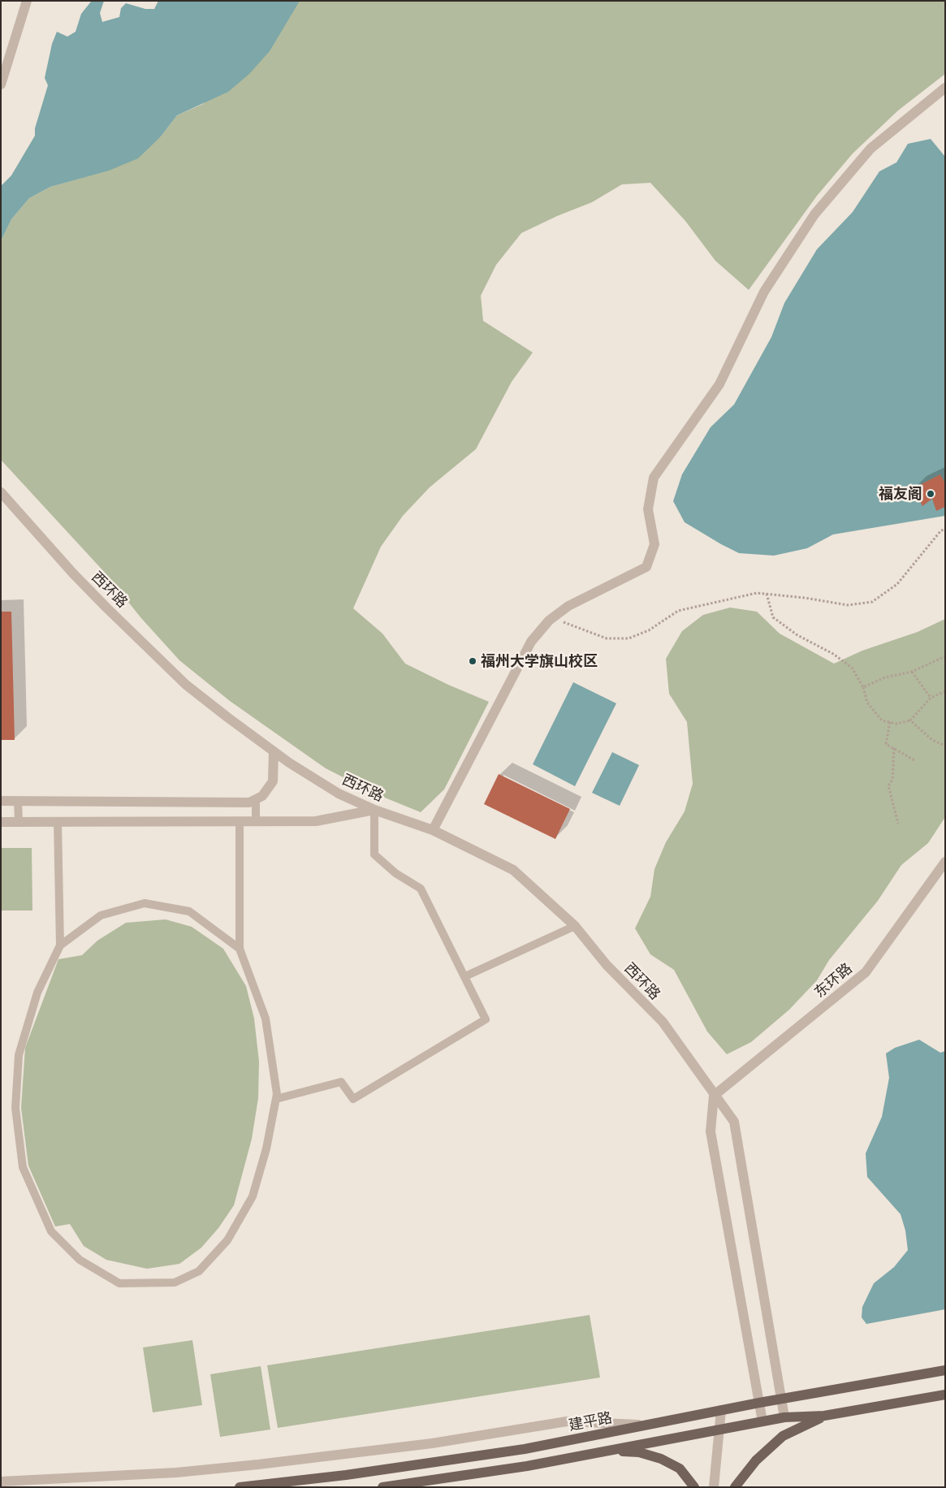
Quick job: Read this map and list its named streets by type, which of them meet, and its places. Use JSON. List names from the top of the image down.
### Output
{
  "streets": {
    "main road": ["建平路"],
    "street": ["西环路", "东环路"]
  },
  "crossings": [
    ["西环路", "东环路"],
    ["西环路", "建平路"]
  ],
  "places": ["福友阁", "福州大学旗山校区"]
}
